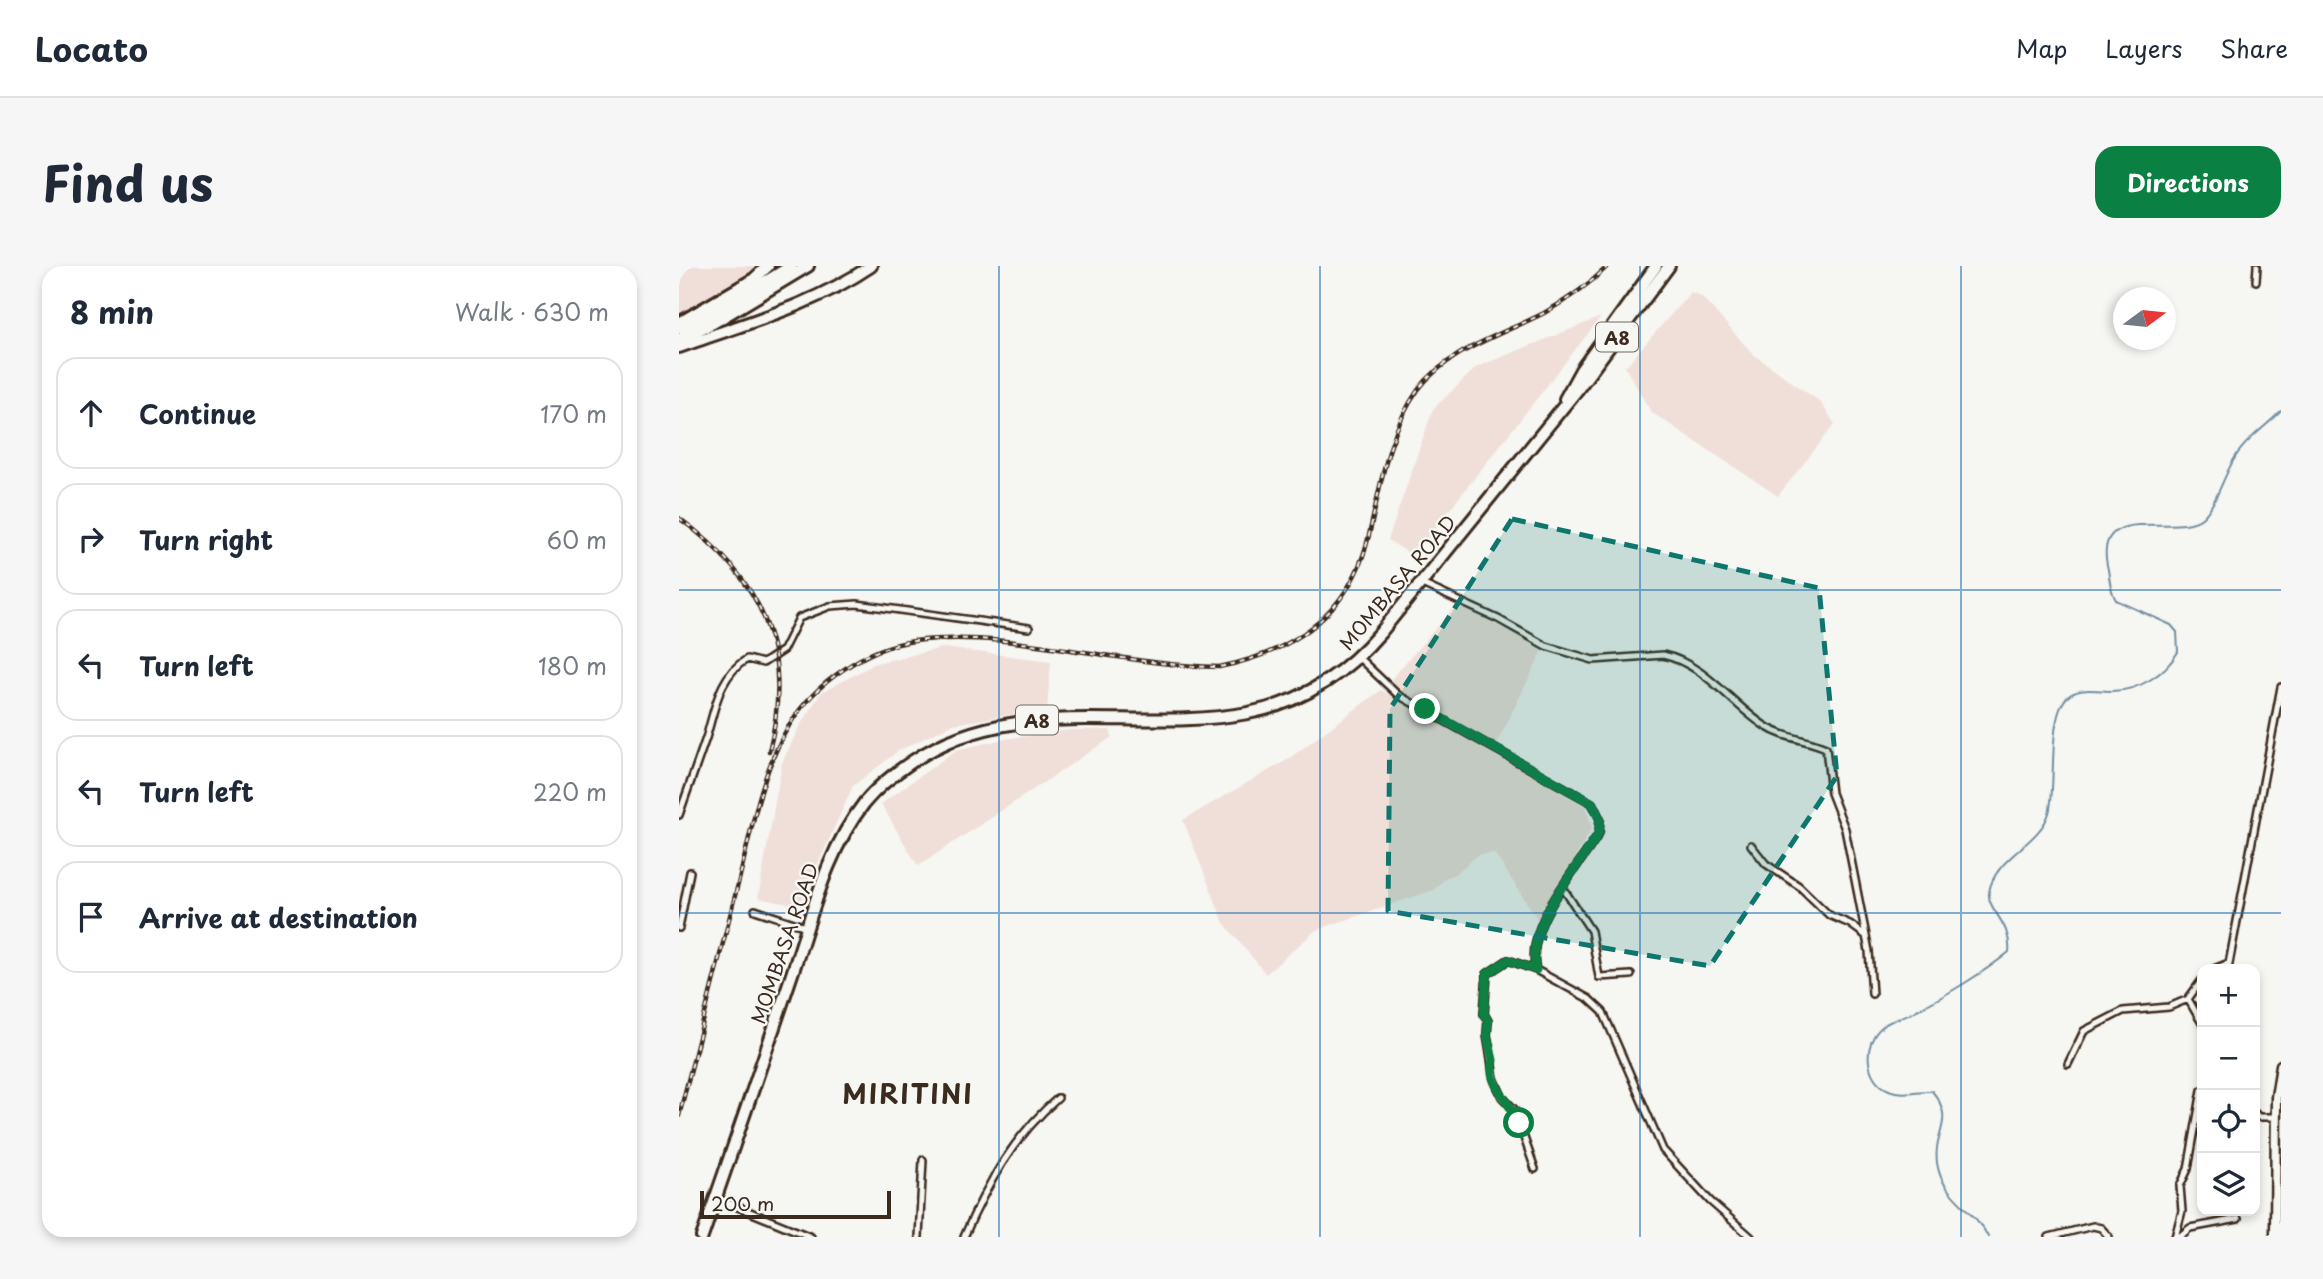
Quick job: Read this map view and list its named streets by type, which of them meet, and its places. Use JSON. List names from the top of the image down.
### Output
{
  "streets": {
    "highway": ["A8", "MOMBASA ROAD"]
  },
  "districts": ["MIRITINI"],
  "scale_bar": "200 m",
  "north": "right",
  "page": {
    "header": "Locato",
    "nav": ["Map", "Layers", "Share"],
    "title": "Find us",
    "buttons": "Directions",
    "heading": ["8 min", "Walk · 630 m"],
    "list": [
      ["Continue", "170 m"],
      ["Turn right", "60 m"],
      ["Turn left", "180 m"],
      ["Turn left", "220 m"],
      "Arrive at destination"
    ],
    "map_buttons": ["+", "−"],
    "scale": "200 m"
  }
}
